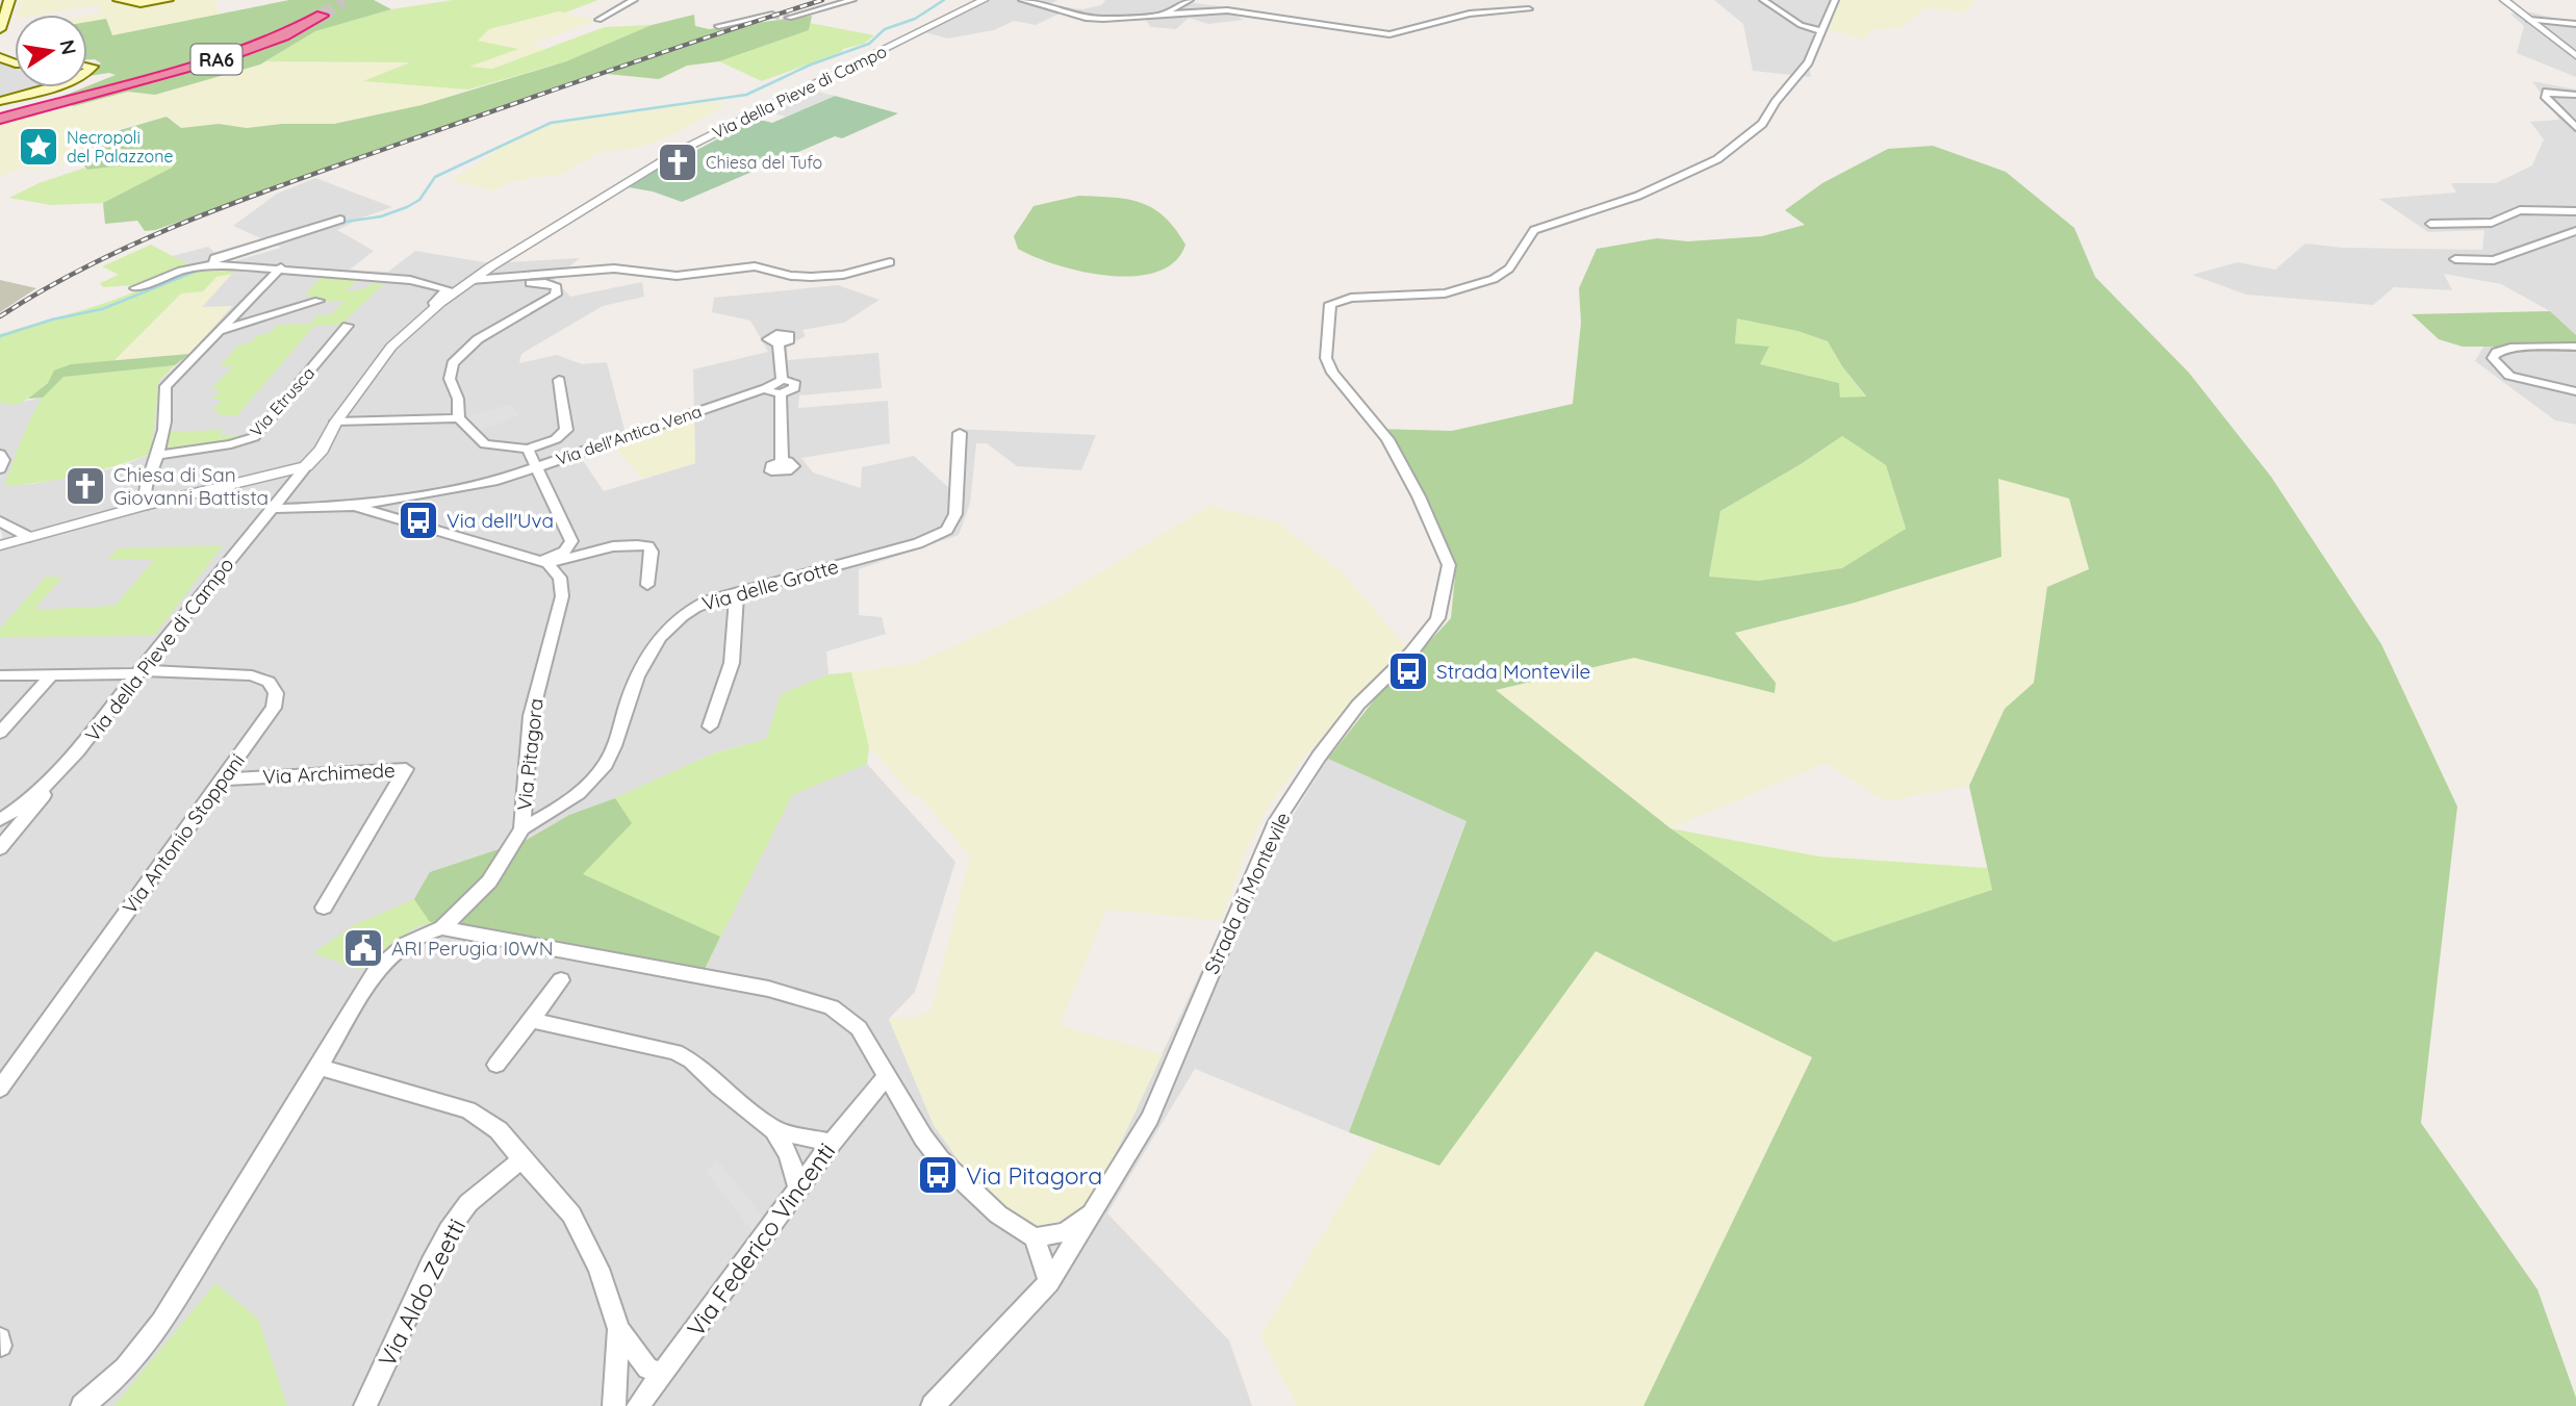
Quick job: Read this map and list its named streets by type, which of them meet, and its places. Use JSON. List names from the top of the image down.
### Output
{
  "streets": {
    "highway": ["RA6"],
    "street": [
      "Via della Pieve di Campo",
      "Via Etrusca",
      "Via dell'Antica Vena",
      "Via delle Grotte",
      "Via Pitagora",
      "Via Archimede",
      "Via Antonio Stoppani",
      "Strada di Montevile",
      "Via Federico Vincenti",
      "Via Aldo Zeetti"
    ]
  },
  "crossings": [
    ["Via della Pieve di Campo", "Via Antonio Stoppani"],
    ["Via delle Grotte", "Via Pitagora"],
    ["Via Archimede", "Via Antonio Stoppani"]
  ],
  "places": {
    "place": ["Necropoli del Palazzone"],
    "church": ["Chiesa del Tufo", "Chiesa di San Giovanni Battista"],
    "bus stop": ["Via dell'Uva", "Strada Montevile", "Via Pitagora"],
    "public building": ["ARI Perugia I0WN"]
  },
  "north": "right"
}
